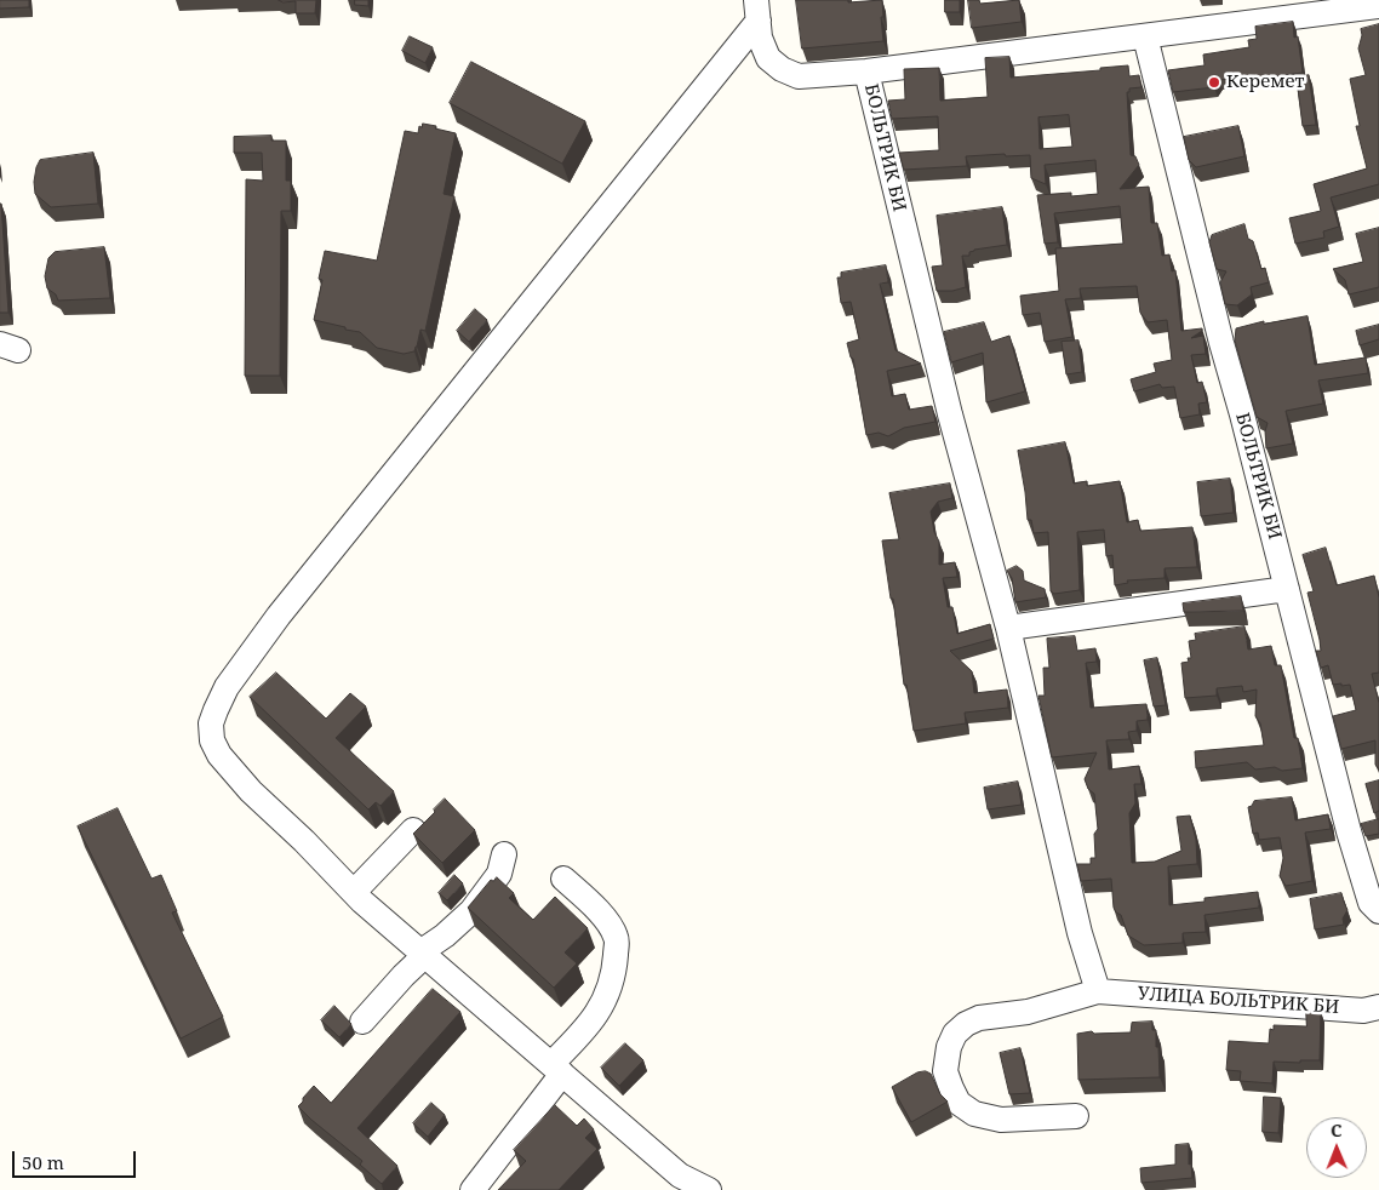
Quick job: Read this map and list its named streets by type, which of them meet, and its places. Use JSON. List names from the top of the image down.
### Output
{
  "streets": {
    "street": ["БОЛЬТРИК БИ", "УЛИЦА БОЛЬТРИК БИ"]
  },
  "crossings": [
    ["БОЛЬТРИК БИ", "УЛИЦА БОЛЬТРИК БИ"]
  ],
  "places": ["Керемет"],
  "scale_bar": "50 m",
  "north": "top"
}
